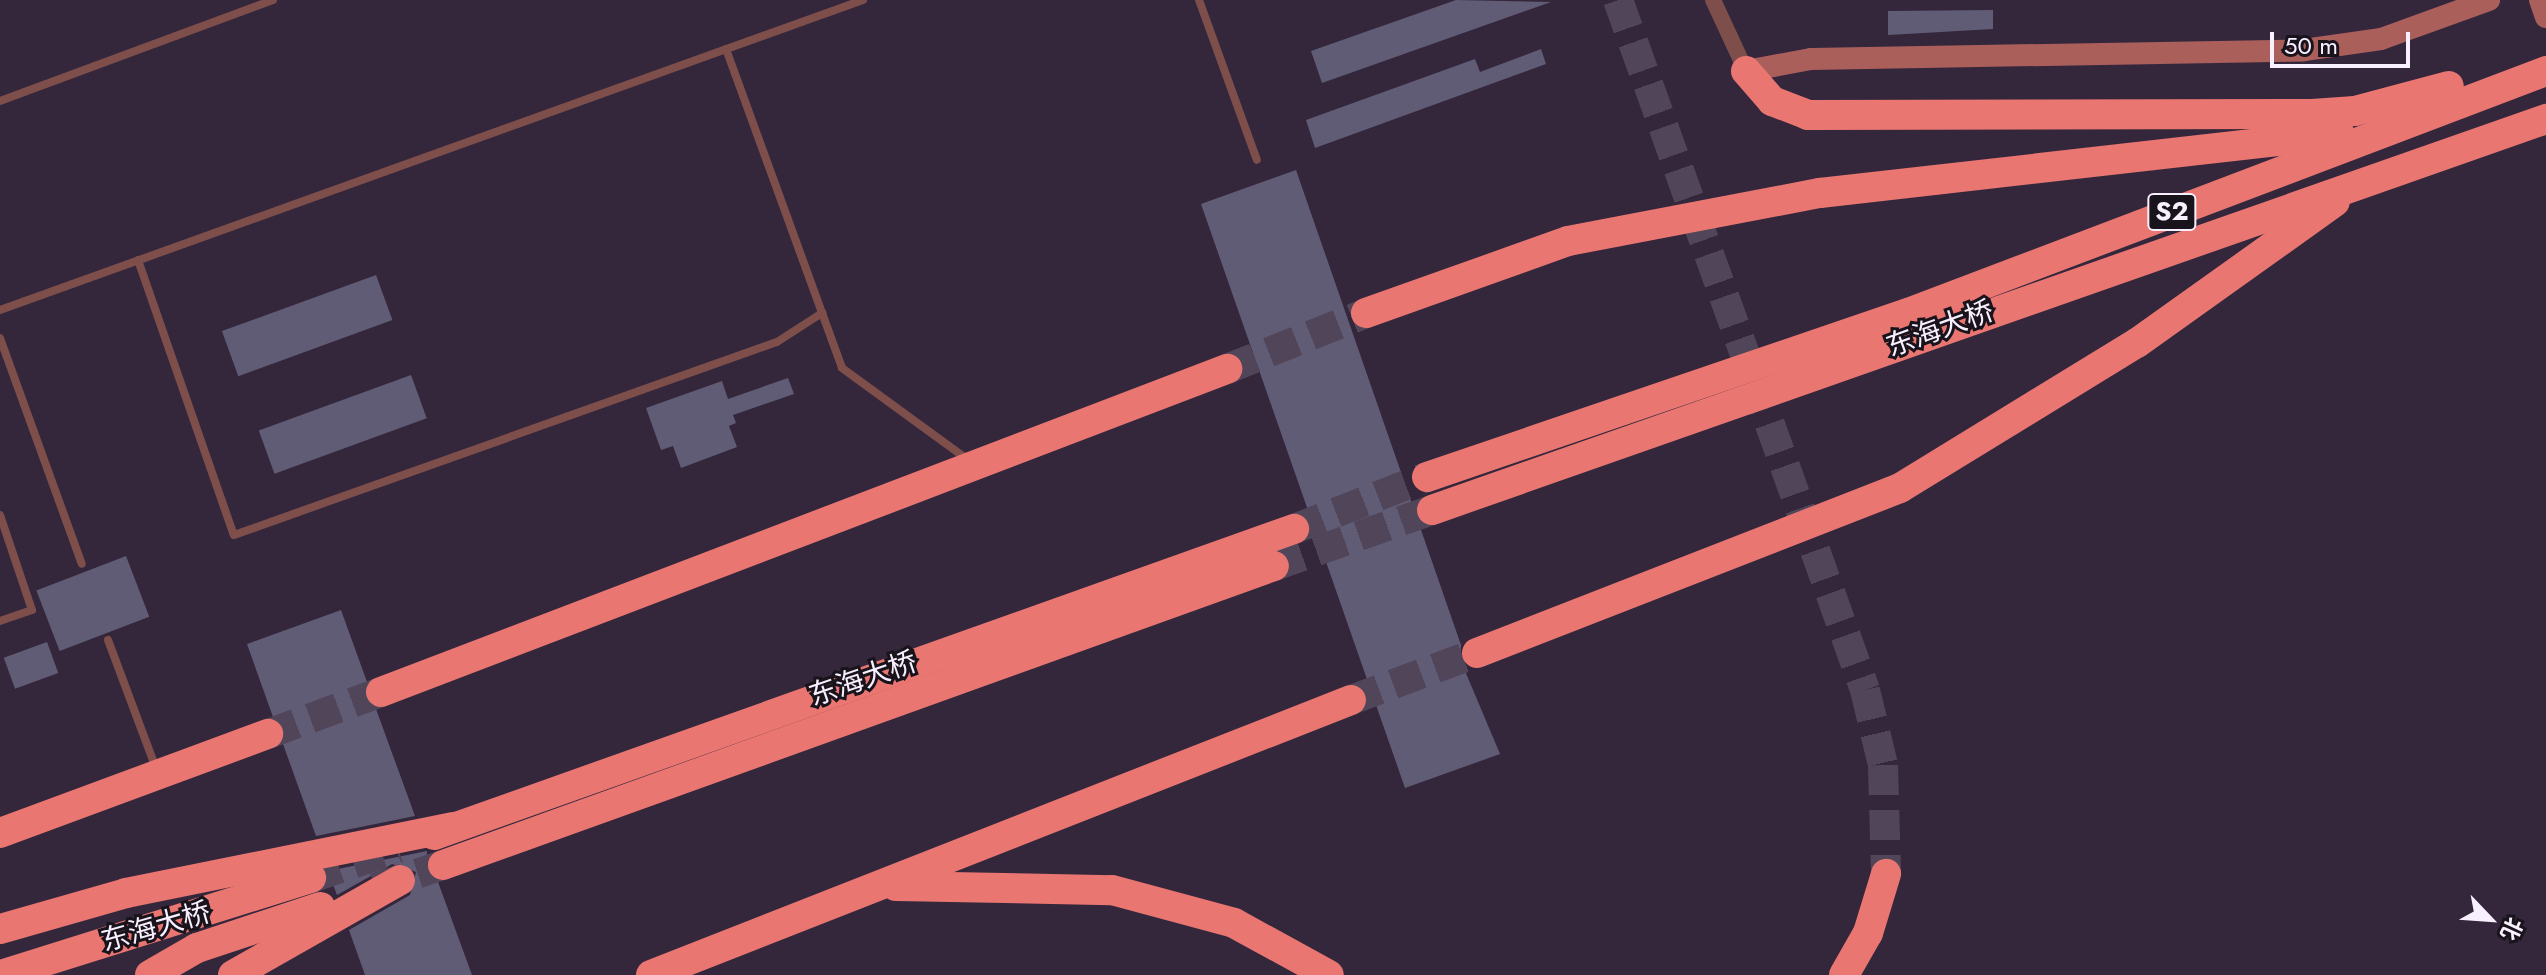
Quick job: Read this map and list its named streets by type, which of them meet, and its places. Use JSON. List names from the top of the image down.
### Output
{
  "streets": {
    "highway": ["S2", "东海大桥"]
  },
  "crossings": [
    ["S2", "东海大桥"]
  ],
  "scale_bar": "50 m",
  "north": "bottom right"
}
